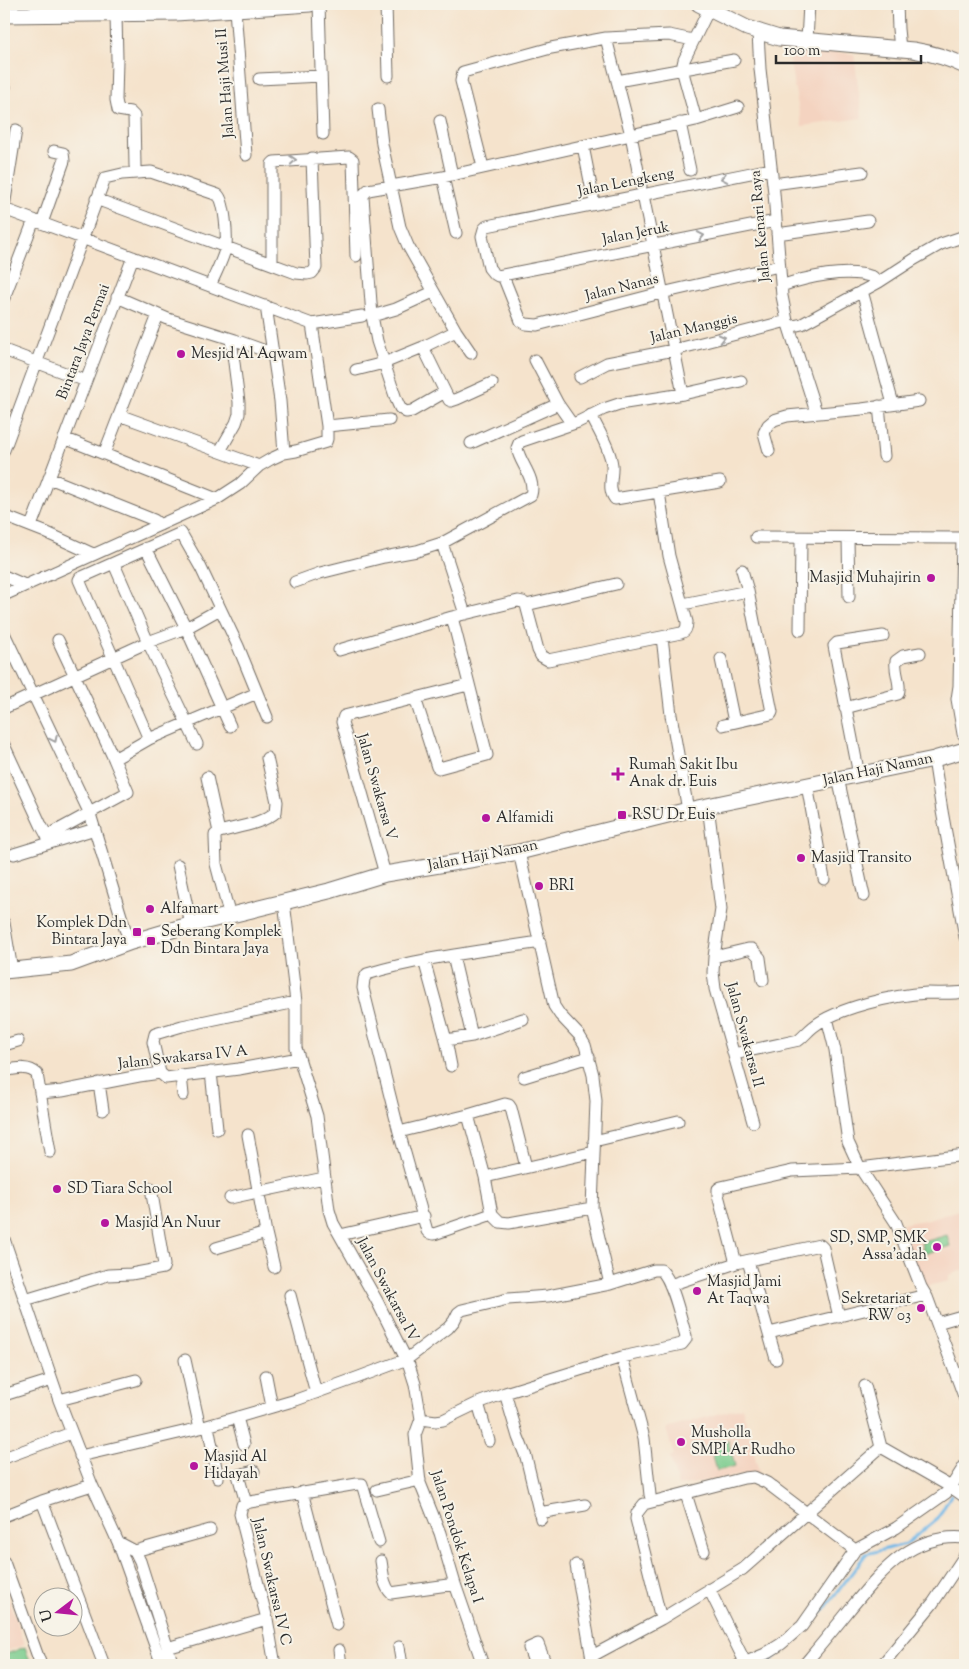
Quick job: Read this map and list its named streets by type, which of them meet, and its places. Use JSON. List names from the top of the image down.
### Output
{
  "streets": {
    "street": [
      "Jalan Haji Musi II",
      "Jalan Lengkeng",
      "Jalan Kenari Raya",
      "Jalan Jeruk",
      "Jalan Nanas",
      "Jalan Manggis",
      "Bintara Jaya Permai",
      "Jalan Haji Naman",
      "Jalan Swakarsa V",
      "Jalan Swakarsa II",
      "Jalan Swakarsa IV A",
      "Jalan Swakarsa IV",
      "Jalan Pondok Kelapa I",
      "Jalan Swakarsa IV C"
    ]
  },
  "crossings": [
    ["Jalan Lengkeng", "Jalan Kenari Raya"],
    ["Jalan Lengkeng", "Jalan Jeruk"],
    ["Jalan Lengkeng", "Jalan Nanas"],
    ["Jalan Kenari Raya", "Jalan Jeruk"],
    ["Jalan Kenari Raya", "Jalan Nanas"],
    ["Jalan Kenari Raya", "Jalan Manggis"],
    ["Jalan Jeruk", "Jalan Nanas"],
    ["Jalan Haji Naman", "Jalan Swakarsa V"],
    ["Jalan Haji Naman", "Jalan Swakarsa II"],
    ["Jalan Haji Naman", "Jalan Swakarsa IV"],
    ["Jalan Swakarsa IV A", "Jalan Swakarsa IV"],
    ["Jalan Swakarsa IV", "Jalan Pondok Kelapa I"]
  ],
  "one_way": ["Jalan Jeruk"],
  "places": {
    "other": [
      "Mesjid Al Aqwam",
      "Masjid Muhajirin",
      "Alfamidi",
      "Masjid Transito",
      "BRI",
      "Alfamart",
      "SD Tiara School",
      "Masjid An Nuur",
      "SD, SMP, SMK Assa'adah",
      "Masjid Jami At Taqwa",
      "Sekretariat RW 03",
      "Musholla SMPI Ar Rudho",
      "Masjid Al Hidayah"
    ],
    "health": ["Rumah Sakit Ibu Anak dr. Euis"],
    "transit": ["RSU Dr Euis", "Komplek Ddn Bintara Jaya", "Seberang Komplek Ddn Bintara Jaya"]
  },
  "scale_bar": "100 m",
  "north": "left"
}
